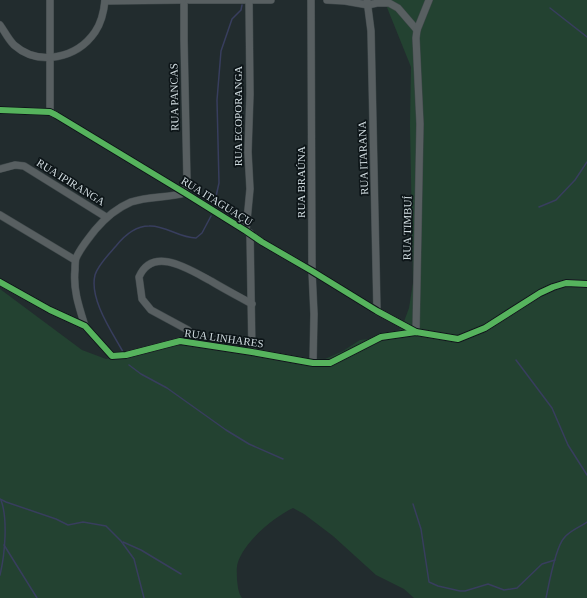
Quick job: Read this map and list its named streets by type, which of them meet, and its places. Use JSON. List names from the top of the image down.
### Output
{
  "streets": {
    "street": [
      "RUA PANCAS",
      "RUA ECOPORANGA",
      "RUA ITARANA",
      "RUA IPIRANGA",
      "RUA BRAÚNA",
      "RUA ITAGUAÇU",
      "RUA TIMBUÍ",
      "RUA LINHARES"
    ]
  },
  "crossings": [
    ["RUA PANCAS", "RUA ITAGUAÇU"],
    ["RUA ECOPORANGA", "RUA ITAGUAÇU"],
    ["RUA ECOPORANGA", "RUA LINHARES"],
    ["RUA ITARANA", "RUA ITAGUAÇU"],
    ["RUA BRAÚNA", "RUA ITAGUAÇU"],
    ["RUA BRAÚNA", "RUA LINHARES"],
    ["RUA ITAGUAÇU", "RUA TIMBUÍ"],
    ["RUA ITAGUAÇU", "RUA LINHARES"],
    ["RUA TIMBUÍ", "RUA LINHARES"]
  ]
}
